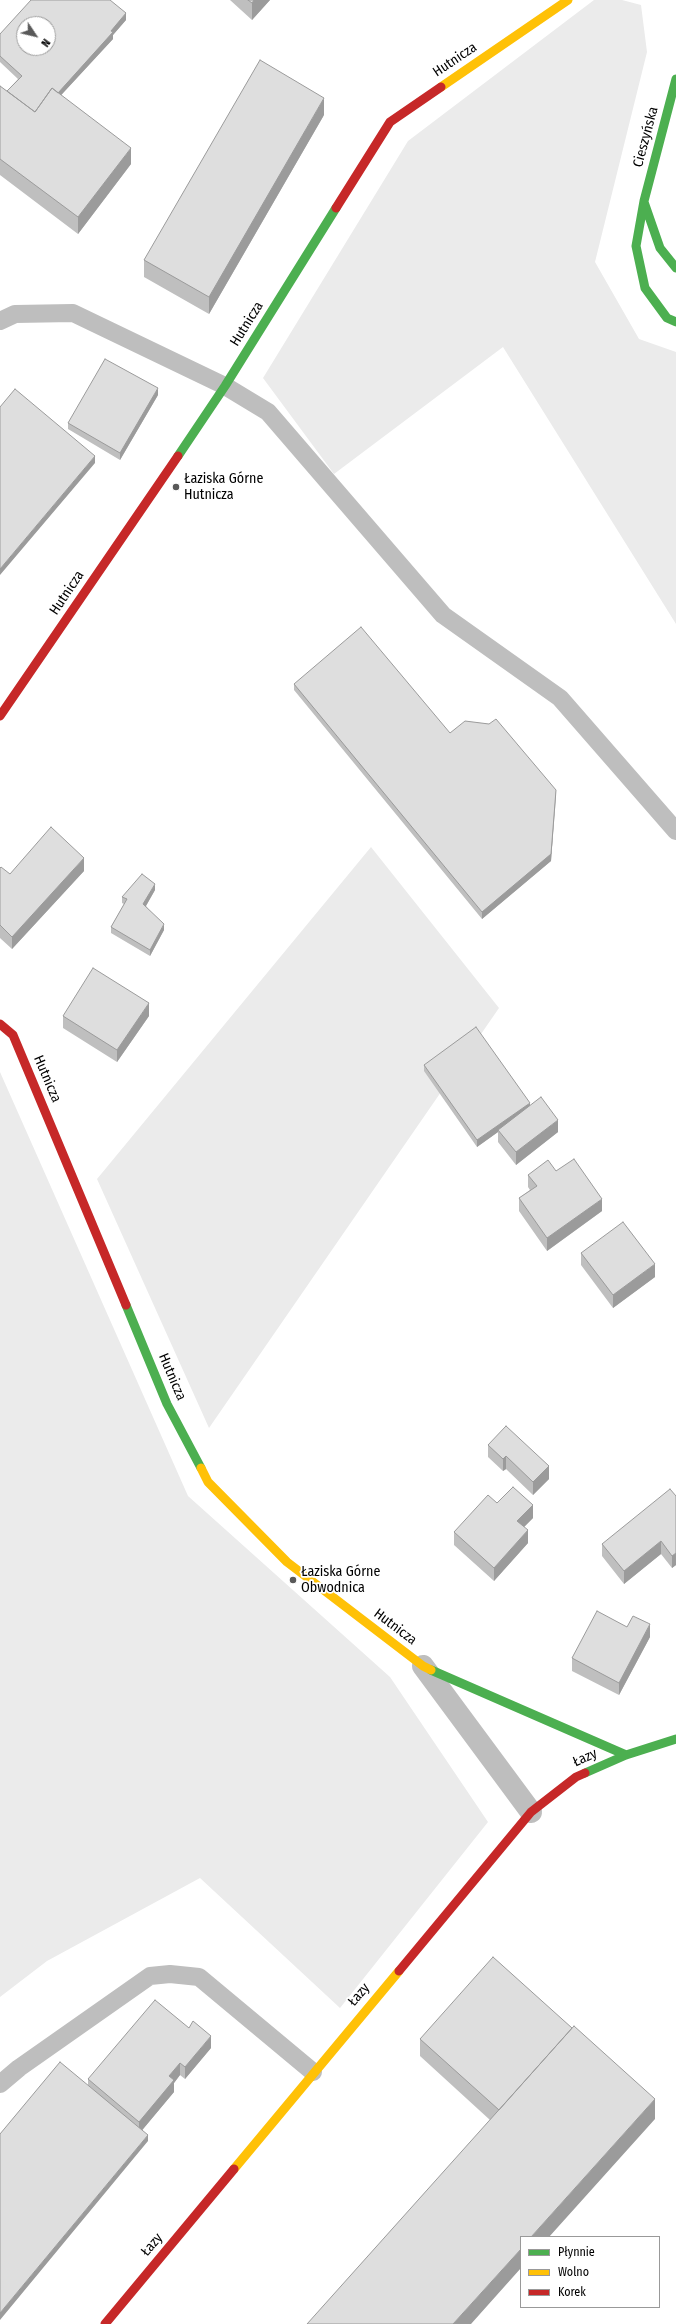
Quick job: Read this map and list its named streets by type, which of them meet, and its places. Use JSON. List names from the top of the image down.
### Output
{
  "streets": {
    "street": ["Hutnicza", "Cieszyńska", "Łazy"]
  },
  "crossings": [
    ["Hutnicza", "Łazy"]
  ],
  "places": ["Łaziska Górne Hutnicza", "Łaziska Górne Obwodnica"],
  "legend": ["Płynnie", "Wolno", "Korek"],
  "north": "bottom right"
}
